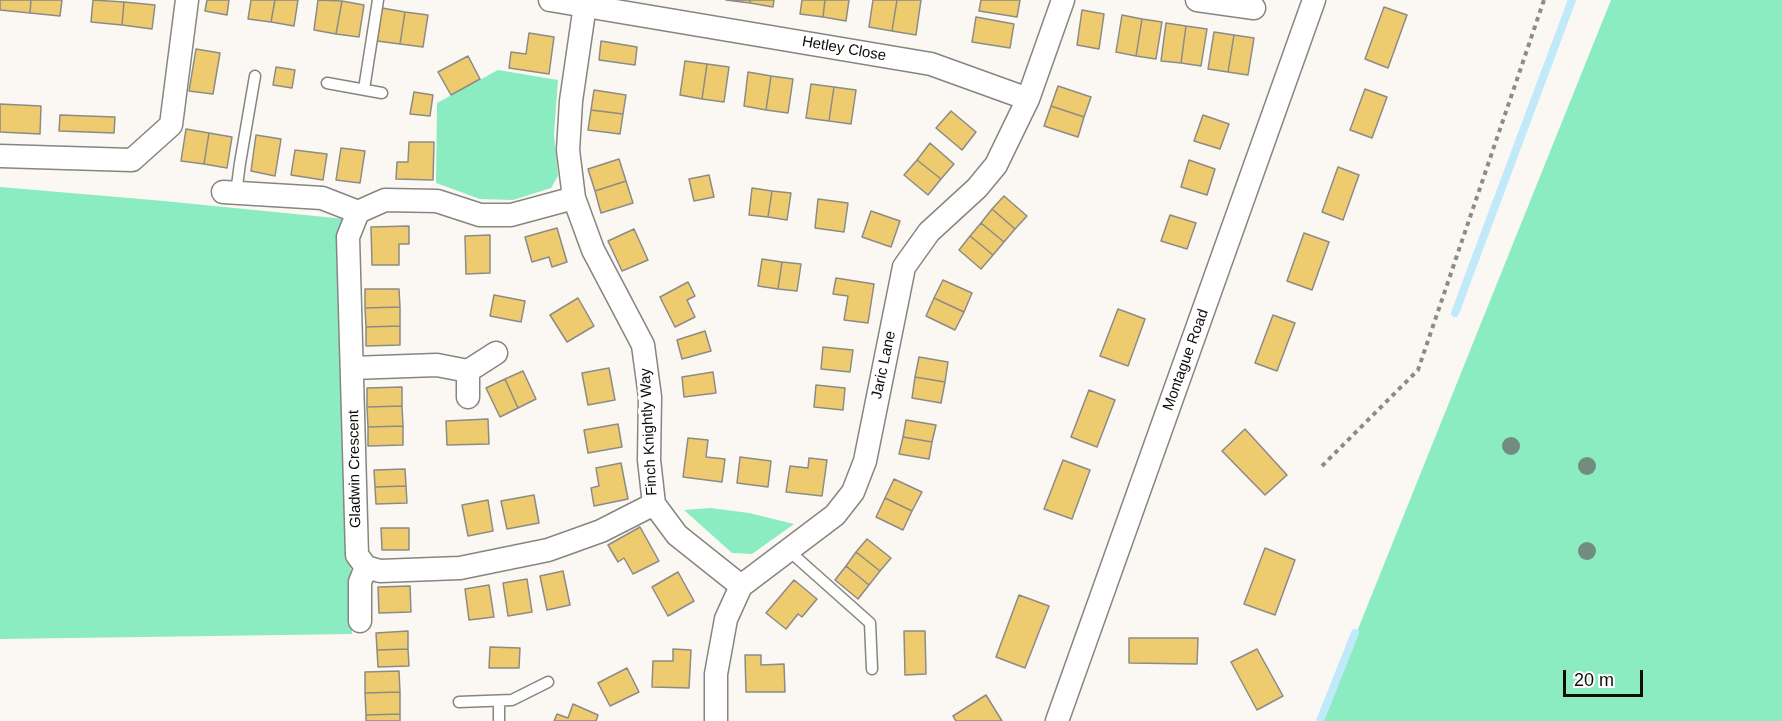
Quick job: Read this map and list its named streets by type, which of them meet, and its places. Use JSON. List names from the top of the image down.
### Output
{
  "streets": {
    "street": [
      "Hetley Close",
      "Montague Road",
      "Jaric Lane",
      "Finch Knightly Way",
      "Gladwin Crescent"
    ]
  },
  "crossings": [
    ["Hetley Close", "Jaric Lane"],
    ["Hetley Close", "Finch Knightly Way"],
    ["Jaric Lane", "Finch Knightly Way"]
  ],
  "scale_bar": "20 m"
}
